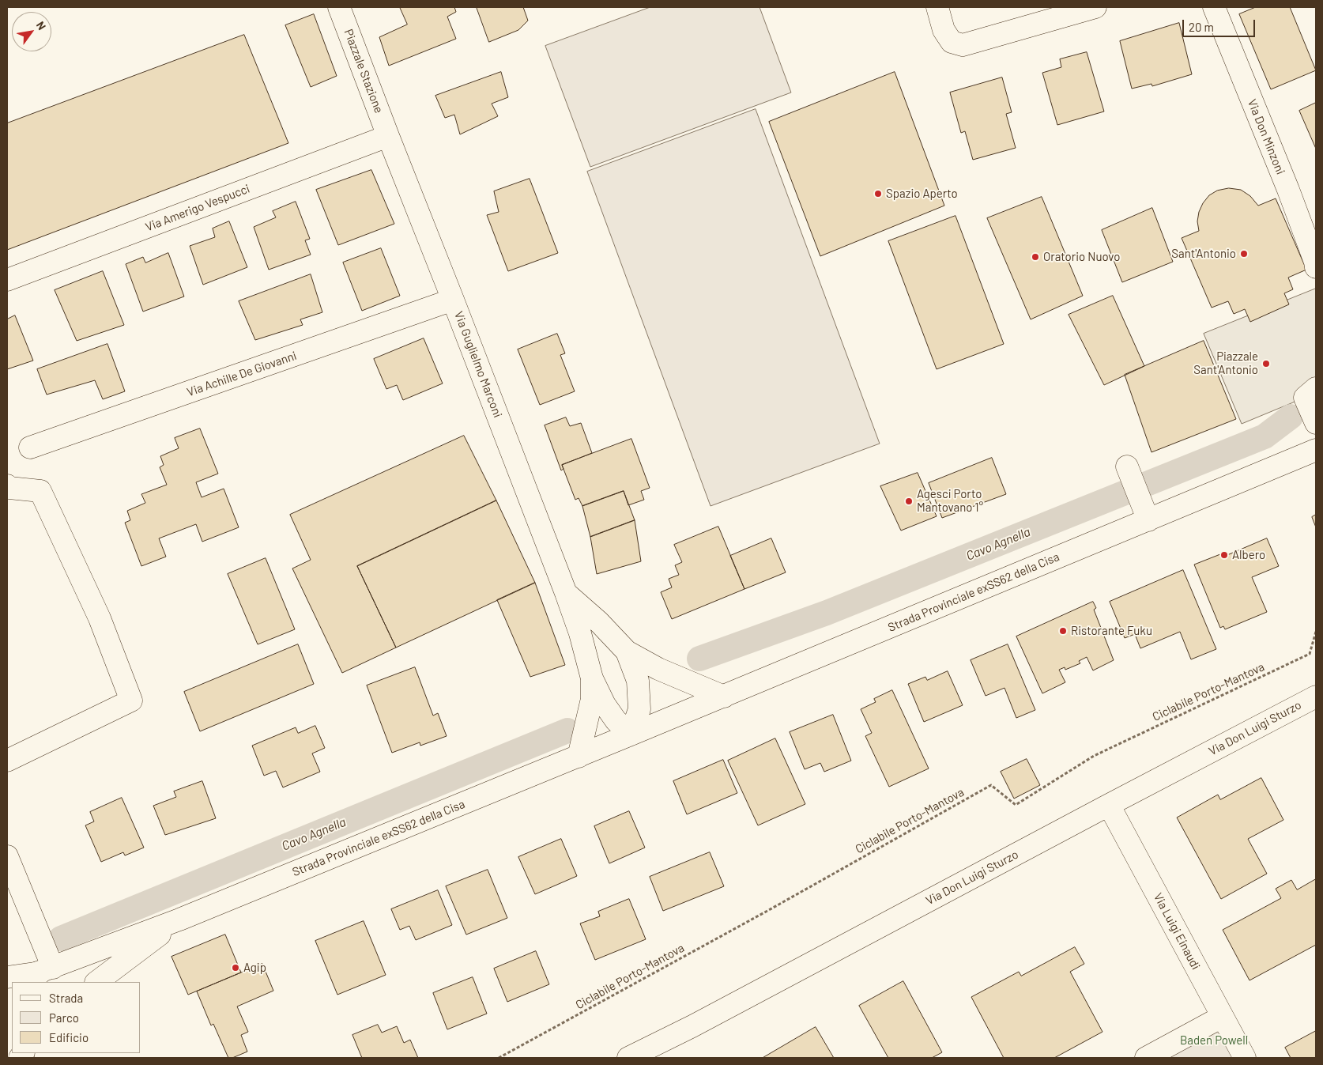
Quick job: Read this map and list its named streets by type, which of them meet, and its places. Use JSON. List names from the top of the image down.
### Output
{
  "streets": {
    "main road": [
      "Piazzale Stazione",
      "Via Don Minzoni",
      "Via Amerigo Vespucci",
      "Via Guglielmo Marconi",
      "Via Achille De Giovanni",
      "Strada Provinciale exSS62 della Cisa",
      "Via Don Luigi Sturzo",
      "Via Luigi Einaudi"
    ],
    "path": ["Ciclabile Porto-Mantova"]
  },
  "crossings": [
    ["Piazzale Stazione", "Via Amerigo Vespucci"],
    ["Piazzale Stazione", "Via Guglielmo Marconi"],
    ["Via Amerigo Vespucci", "Via Guglielmo Marconi"],
    ["Via Guglielmo Marconi", "Via Achille De Giovanni"],
    ["Via Guglielmo Marconi", "Strada Provinciale exSS62 della Cisa"],
    ["Via Don Luigi Sturzo", "Via Luigi Einaudi"]
  ],
  "water": ["Cavo Agnella"],
  "parks": ["Baden Powell"],
  "places": [
    "Spazio Aperto",
    "Sant'Antonio",
    "Oratorio Nuovo",
    "Piazzale Sant'Antonio",
    "Agesci Porto Mantovano 1°",
    "Albero",
    "Ristorante Fuku",
    "Agip"
  ],
  "legend": ["Strada", "Parco", "Edificio"],
  "scale_bar": "20 m",
  "north": "top right"
}
